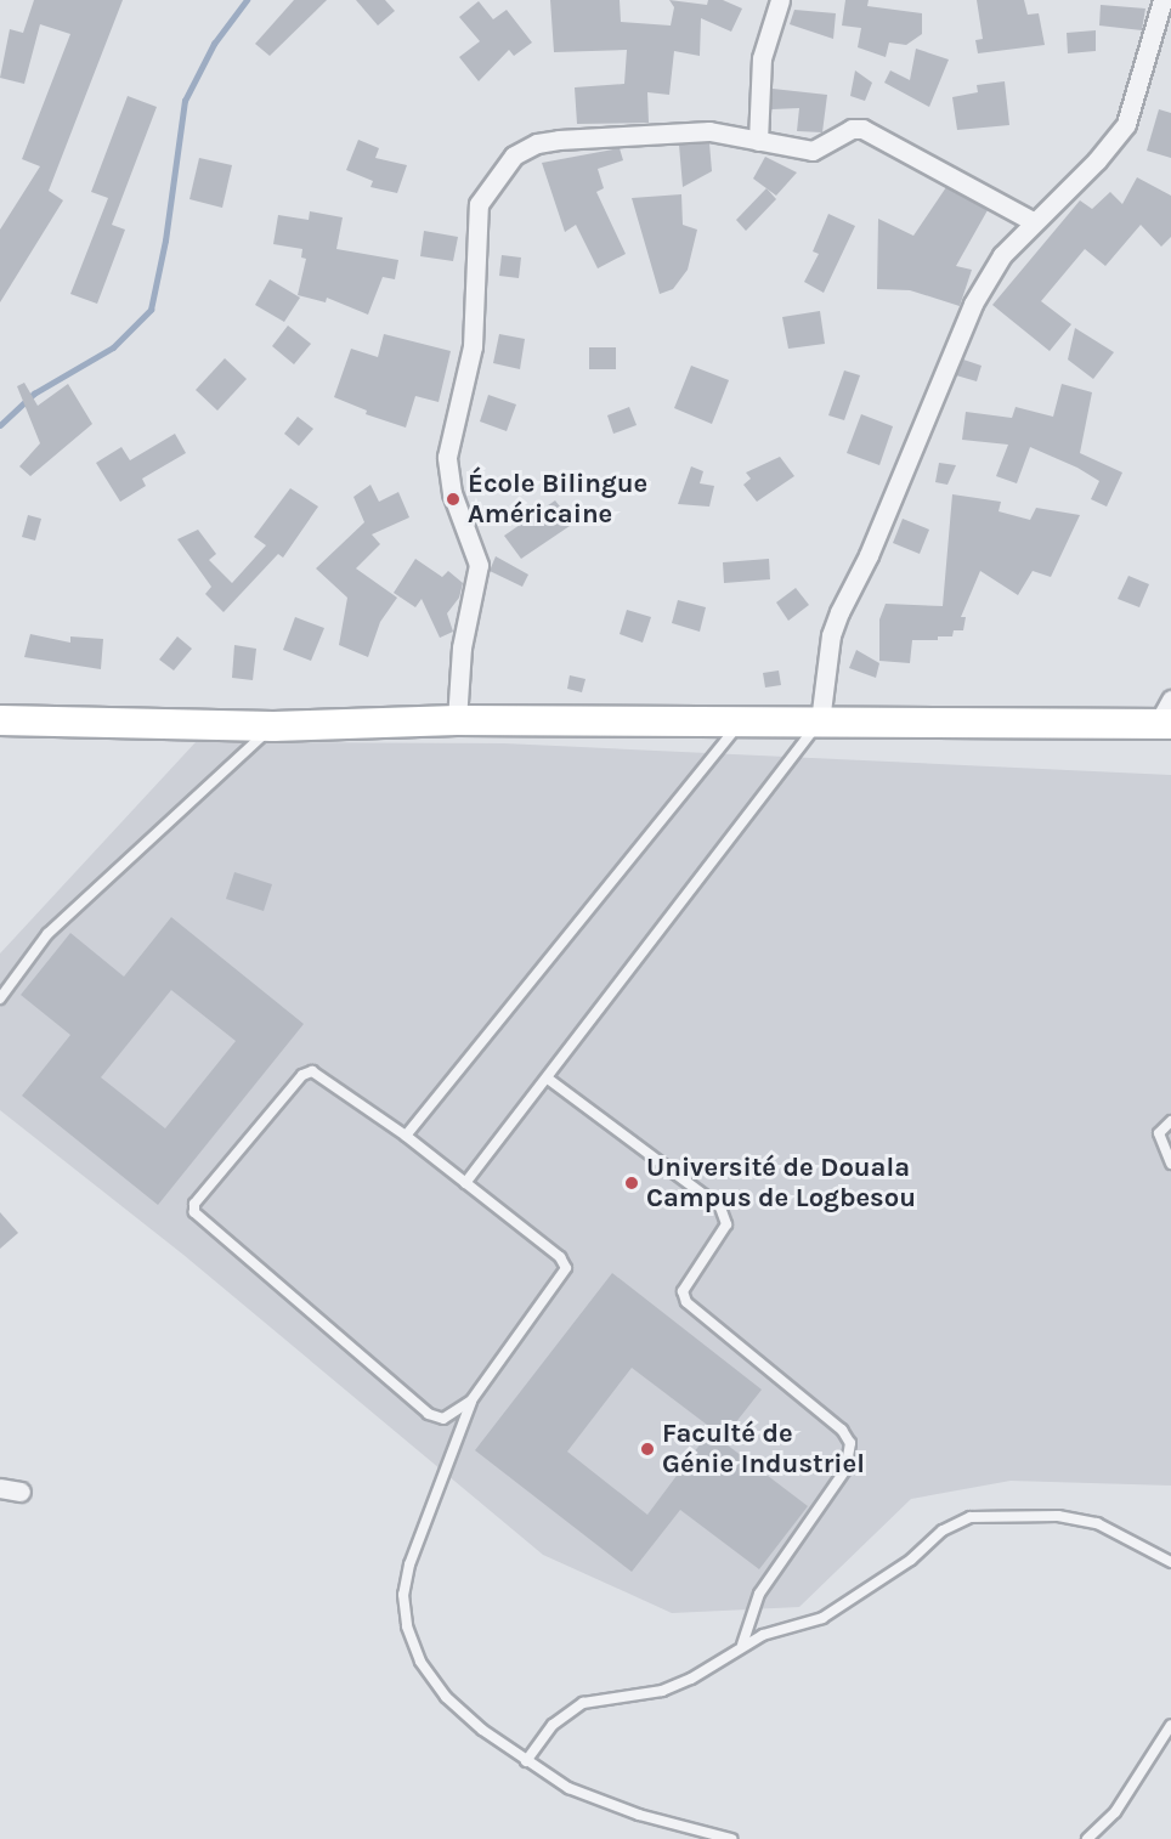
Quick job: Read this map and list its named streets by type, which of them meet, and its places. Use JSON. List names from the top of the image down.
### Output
{
  "places": ["École Bilingue Américaine", "Université de Douala Campus de Logbesou", "Faculté de Génie Industriel"]
}
